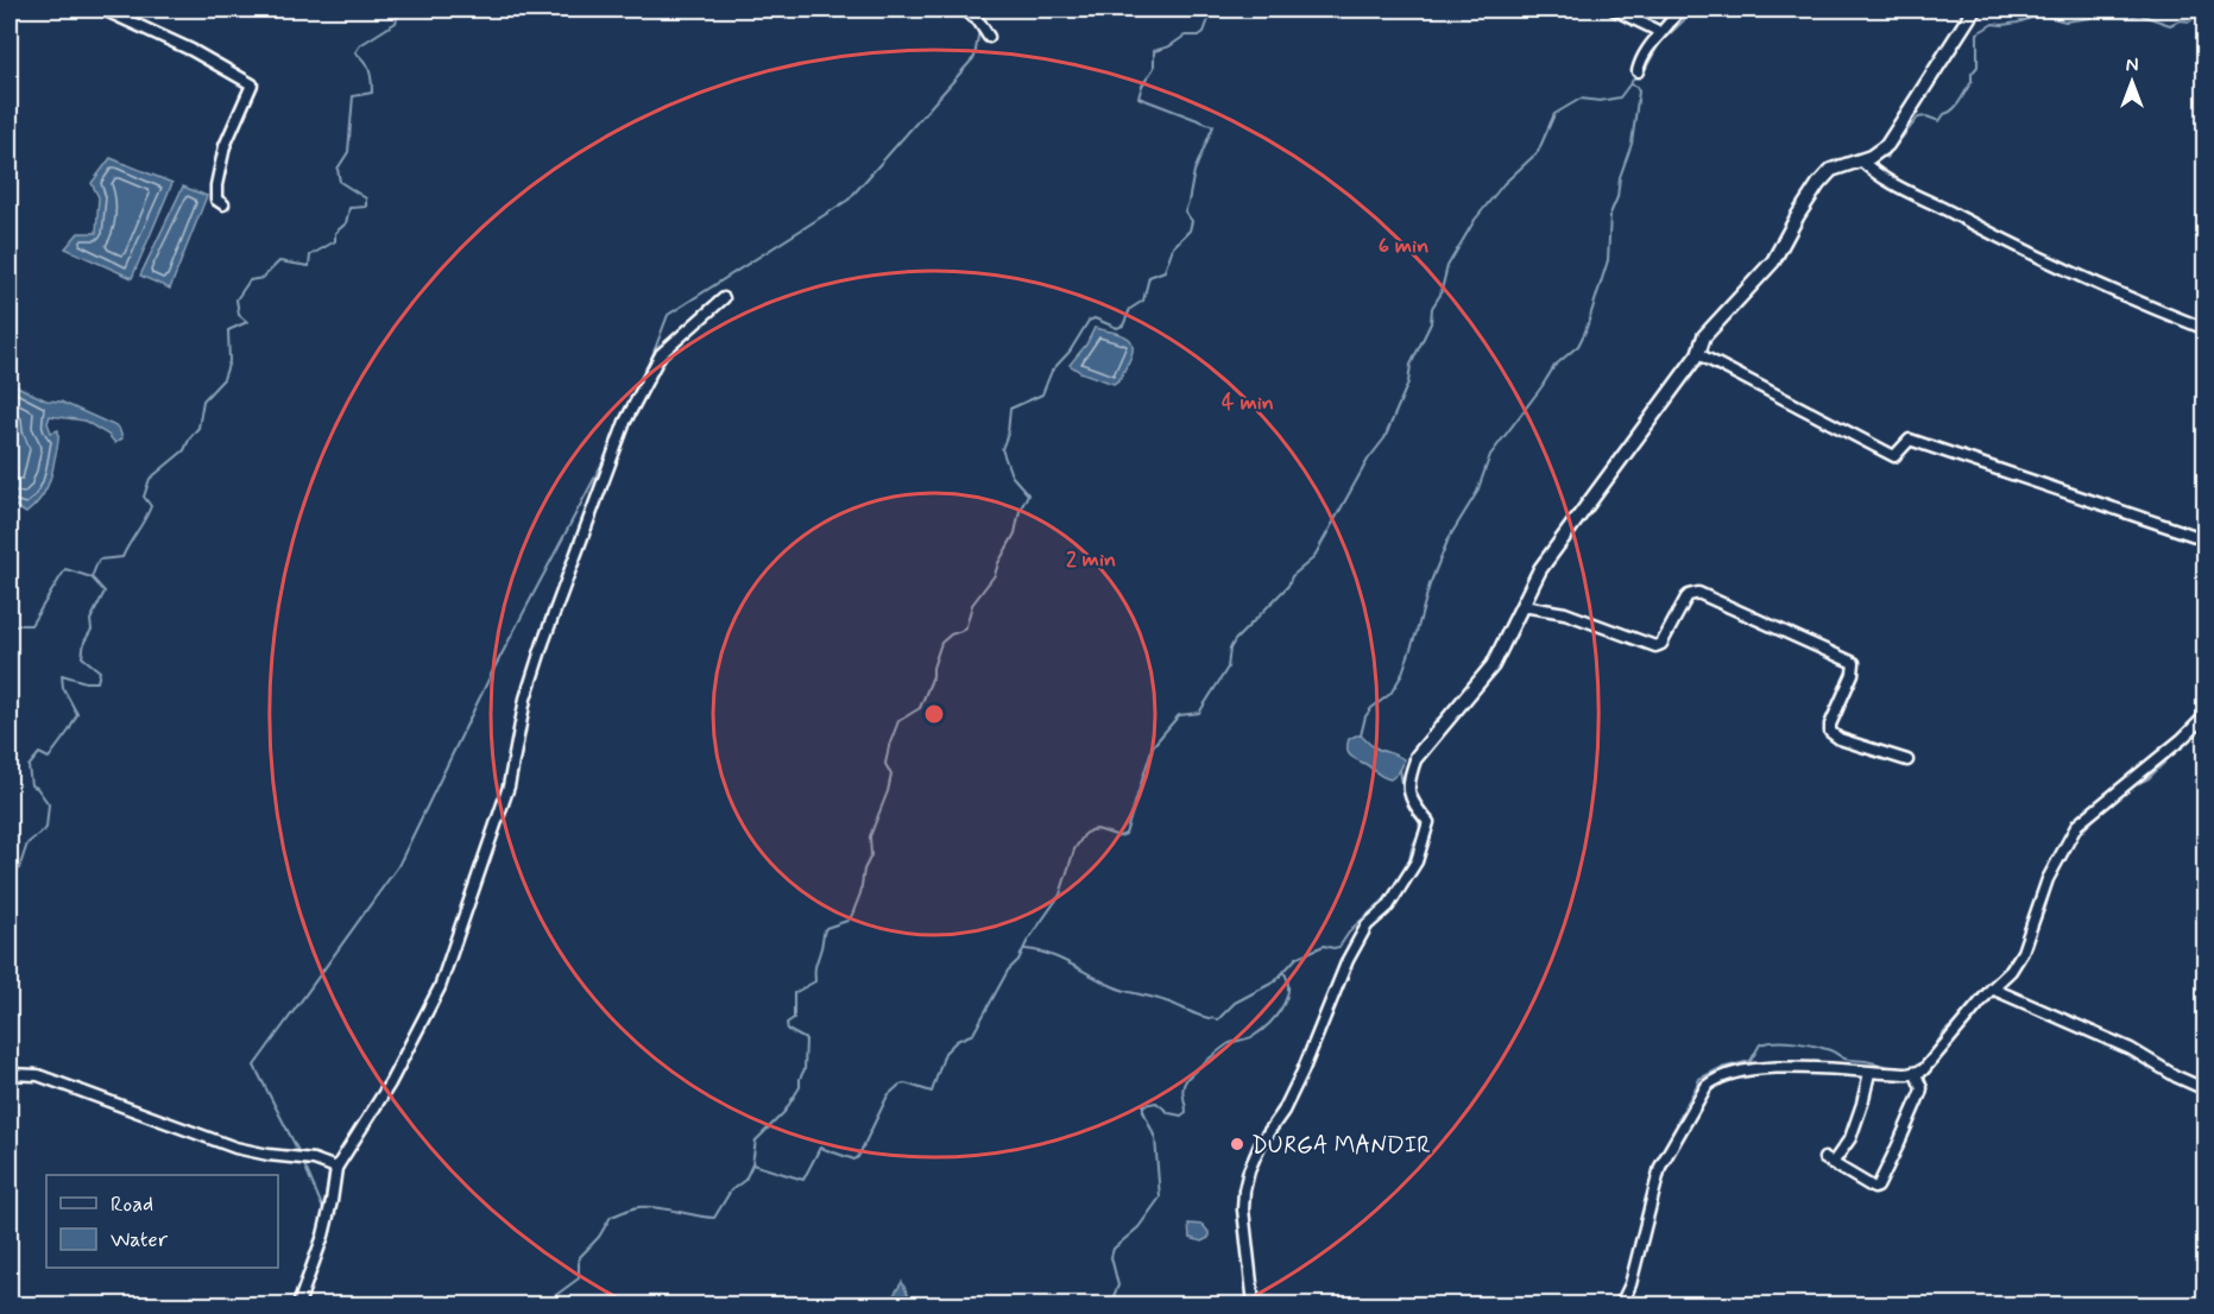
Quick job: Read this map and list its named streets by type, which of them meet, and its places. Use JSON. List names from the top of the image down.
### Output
{
  "places": ["DURGA MANDIR"],
  "legend": ["Road", "Water"],
  "north": "top",
  "rings": ["6 min", "4 min", "2 min"]
}
